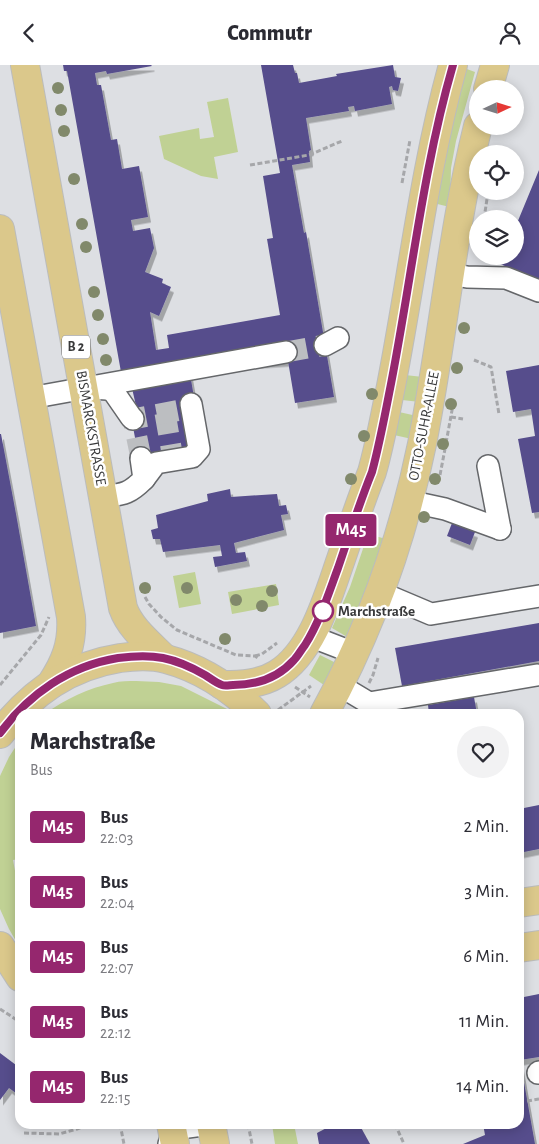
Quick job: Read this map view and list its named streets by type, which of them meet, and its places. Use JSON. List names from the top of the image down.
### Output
{
  "streets": {
    "main road": ["B 2", "OTTO-SUHR-ALLEE", "BISMARCKSTRASSE"]
  },
  "crossings": [
    ["B 2", "BISMARCKSTRASSE"]
  ],
  "places": ["Marchstraße"],
  "lines": ["bus line M45"],
  "north": "right",
  "page": {
    "header": "Commutr",
    "on_map": "M45",
    "heading": ["Marchstraße", "Bus"],
    "list": [
      {
        "mark": "M45",
        "name": "Bus",
        "note": "22:03",
        "value": "2 Min."
      },
      {
        "mark": "M45",
        "name": "Bus",
        "note": "22:04",
        "value": "3 Min."
      },
      {
        "mark": "M45",
        "name": "Bus",
        "note": "22:07",
        "value": "6 Min."
      },
      {
        "mark": "M45",
        "name": "Bus",
        "note": "22:12",
        "value": "11 Min."
      },
      {
        "mark": "M45",
        "name": "Bus",
        "note": "22:15",
        "value": "14 Min."
      }
    ]
  }
}
